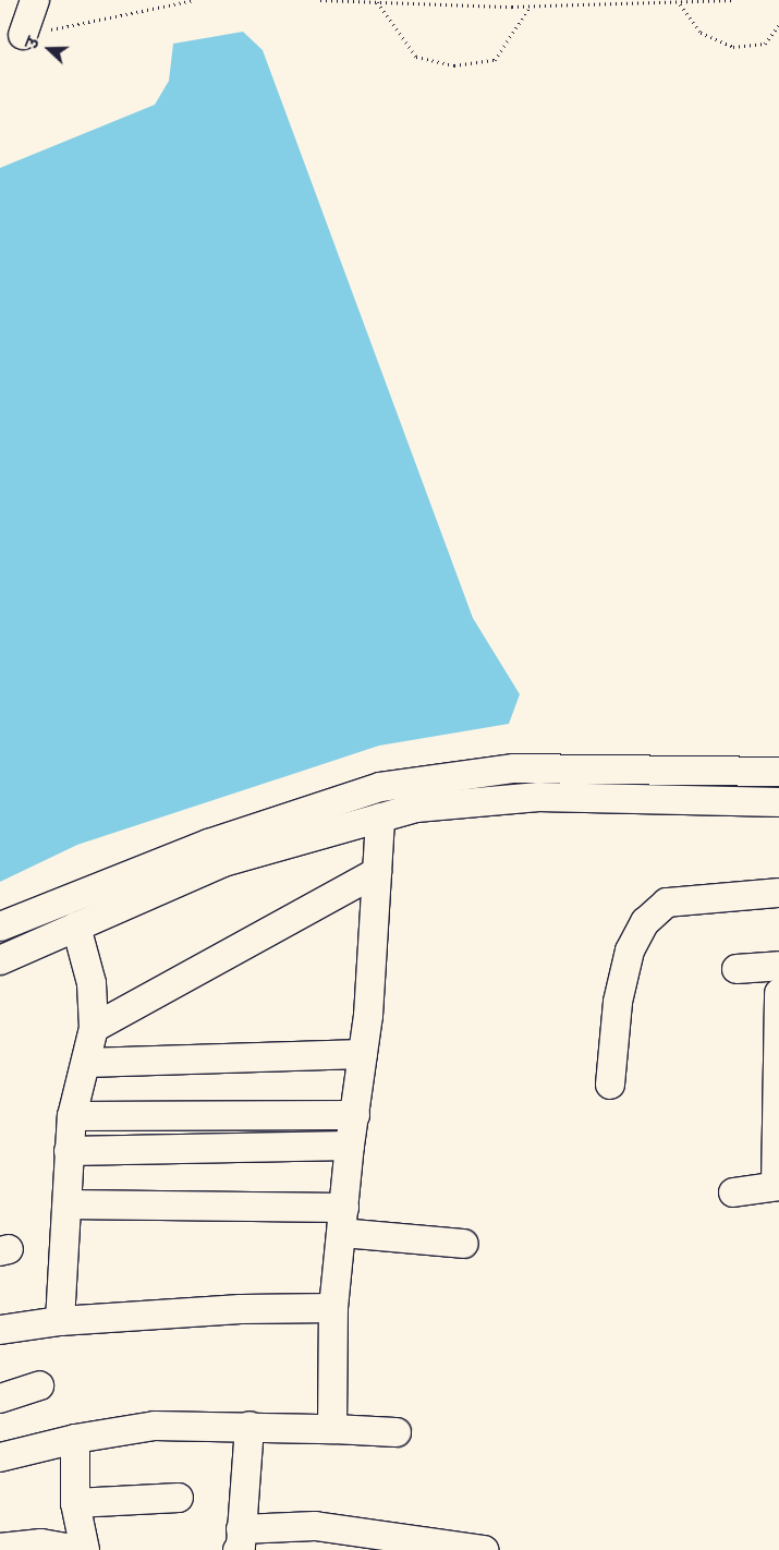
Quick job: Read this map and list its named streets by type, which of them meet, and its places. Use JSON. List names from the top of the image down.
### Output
{
  "north": "left"
}
